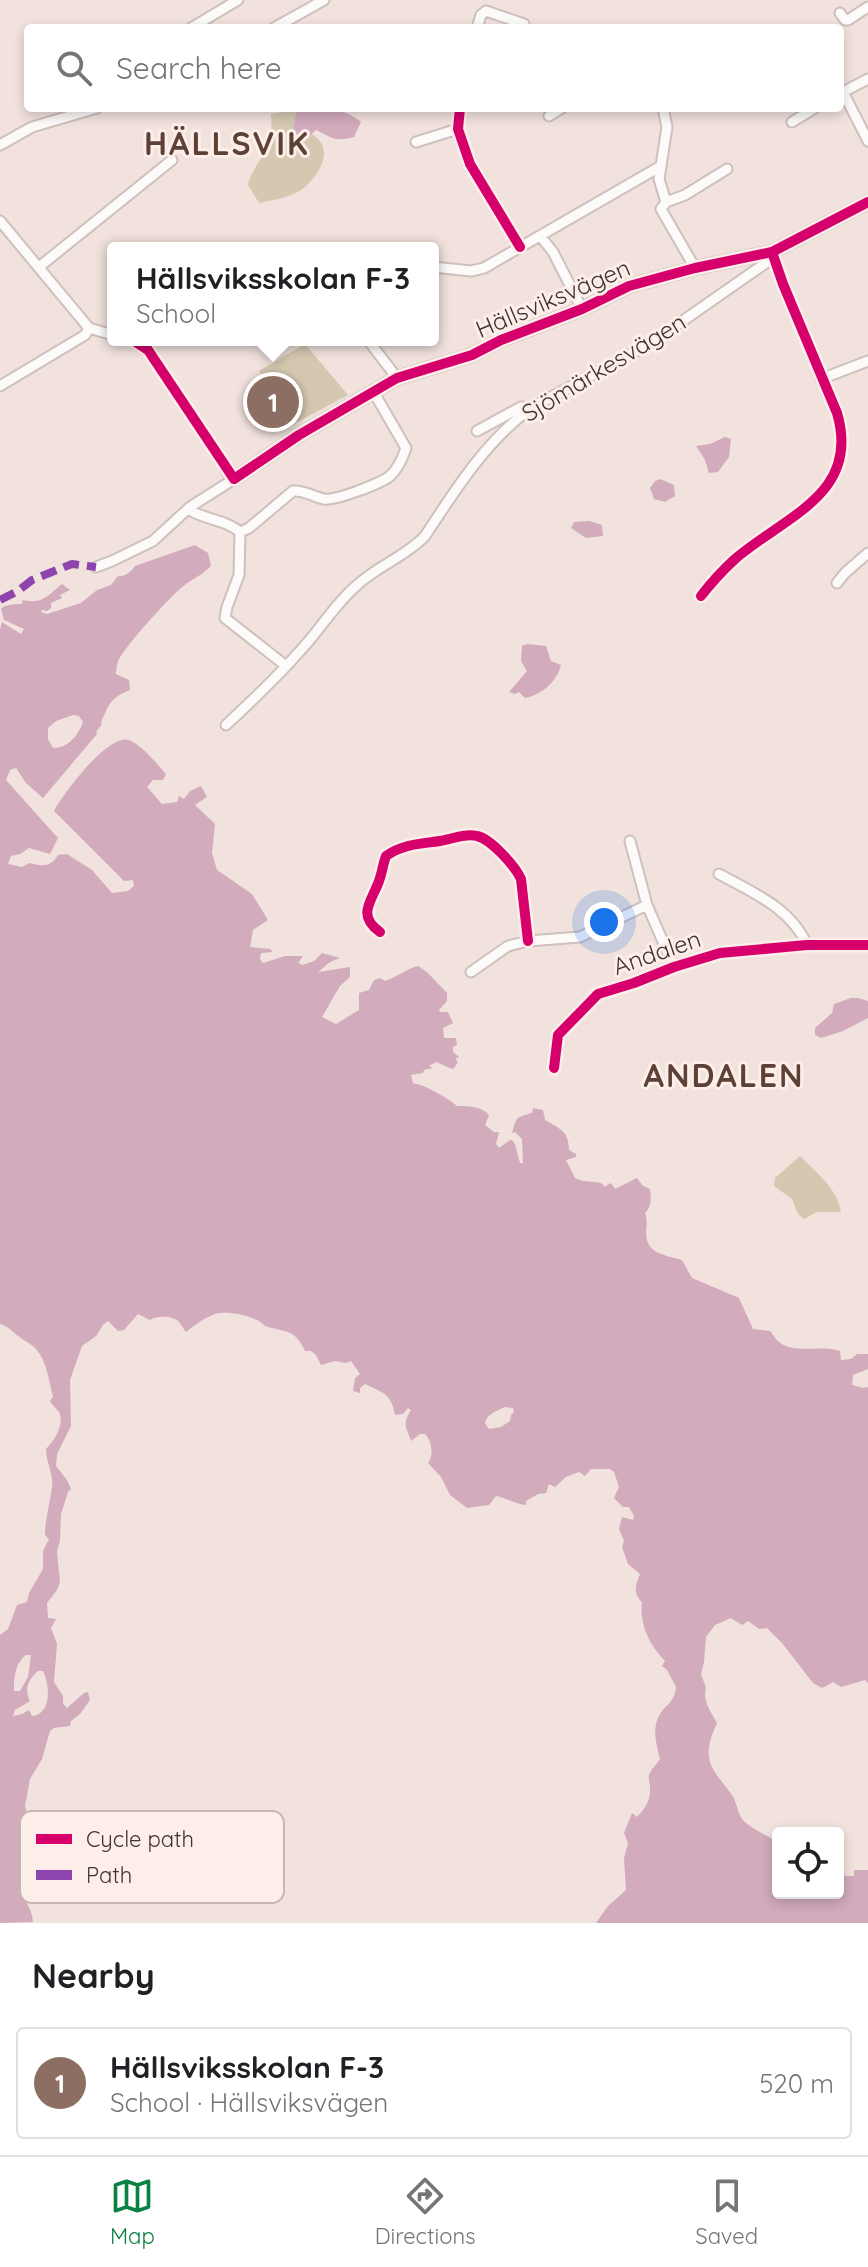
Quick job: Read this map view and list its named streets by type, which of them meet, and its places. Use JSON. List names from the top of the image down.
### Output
{
  "streets": {
    "street": ["Hällsviksvägen", "Sjömärkesvägen", "Andalen"]
  },
  "crossings": [
    ["Hällsviksvägen", "Sjömärkesvägen"]
  ],
  "districts": ["HÄLLSVIK", "ANDALEN"],
  "legend": ["Cycle path", "Path"],
  "page": {
    "search": "Search here",
    "popup": ["Hällsviksskolan F-3", "School"],
    "pins": "1",
    "heading": "Nearby",
    "list": [
      {
        "mark": "1",
        "name": "Hällsviksskolan F-3",
        "note": "School · Hällsviksvägen",
        "value": "520 m"
      }
    ],
    "nav": ["Map", "Directions", "Saved"]
  }
}
